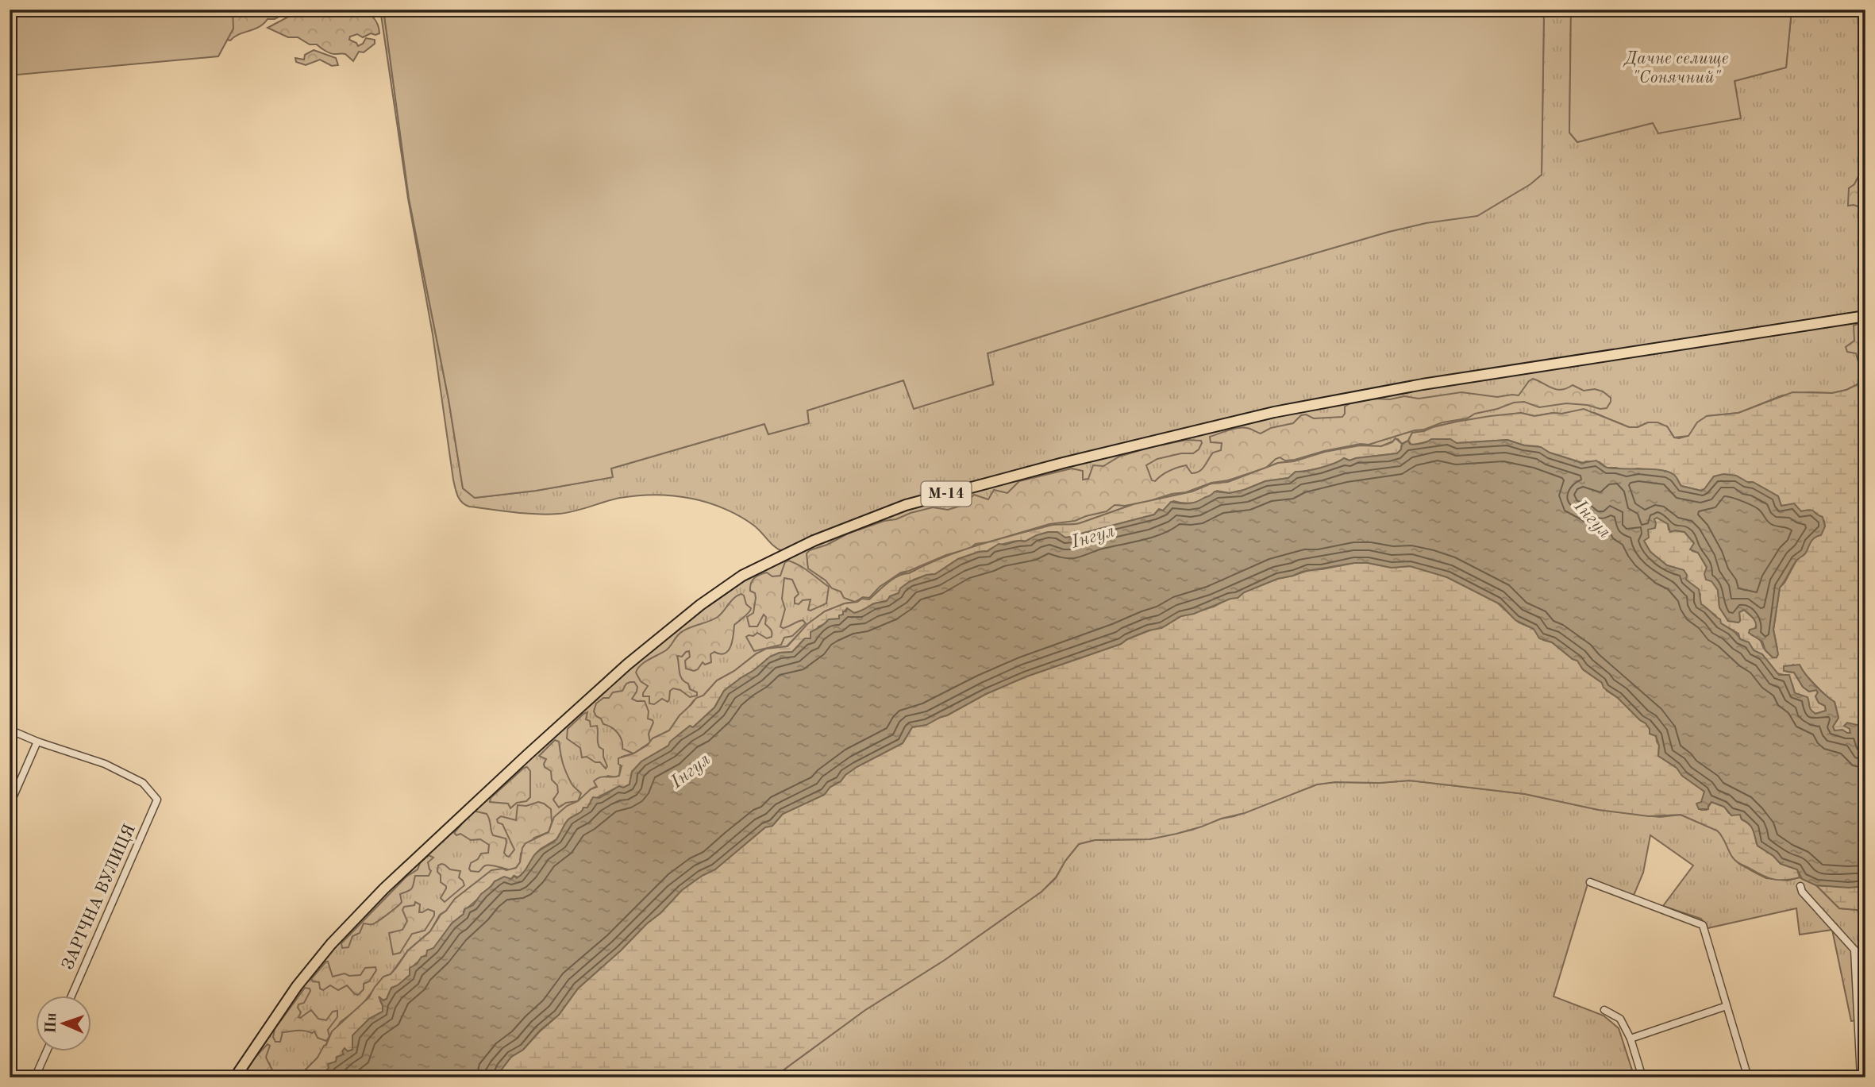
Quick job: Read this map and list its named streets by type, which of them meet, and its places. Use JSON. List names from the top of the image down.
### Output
{
  "streets": {
    "highway": ["М-14"],
    "street": ["ЗАРІЧНА ВУЛИЦЯ"]
  },
  "water": ["Інгул"],
  "parks": ["Дачне селище \"Сонячний\""],
  "north": "left"
}
